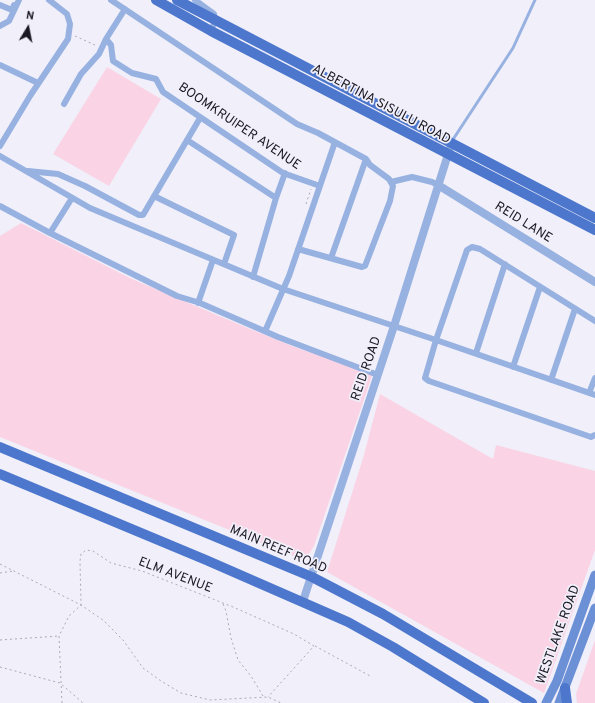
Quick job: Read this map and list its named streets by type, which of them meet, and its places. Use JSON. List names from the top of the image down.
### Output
{
  "streets": {
    "main road": ["ALBERTINA SISULU ROAD", "MAIN REEF ROAD", "WESTLAKE ROAD"],
    "street": ["REID LANE", "REID ROAD"],
    "path": ["BOOMKRUIPER AVENUE", "ELM AVENUE"]
  },
  "crossings": [
    ["ALBERTINA SISULU ROAD", "REID ROAD"],
    ["REID LANE", "REID ROAD"],
    ["REID ROAD", "MAIN REEF ROAD"]
  ],
  "north": "top"
}
